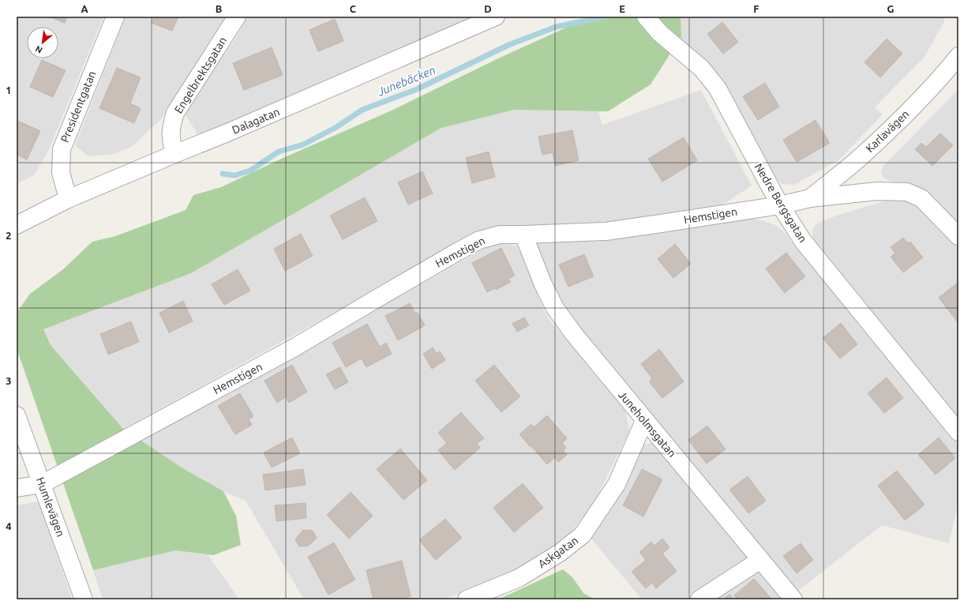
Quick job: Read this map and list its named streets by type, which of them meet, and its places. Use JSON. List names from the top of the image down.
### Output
{
  "streets": {
    "street": [
      "Engelbrektsgatan",
      "Presidentgatan",
      "Dalagatan",
      "Karlavägen",
      "Nedre Bergsgatan",
      "Hemstigen",
      "Juneholmsgatan",
      "Humlevägen",
      "Askgatan"
    ]
  },
  "crossings": [
    ["Engelbrektsgatan", "Dalagatan"],
    ["Presidentgatan", "Dalagatan"],
    ["Karlavägen", "Hemstigen"],
    ["Nedre Bergsgatan", "Hemstigen"],
    ["Hemstigen", "Juneholmsgatan"],
    ["Hemstigen", "Humlevägen"],
    ["Juneholmsgatan", "Askgatan"]
  ],
  "water": ["Junebäcken"],
  "north": "bottom left",
  "grid": {
    "columns": [
      "A",
      "B",
      "C",
      "D",
      "E",
      "F",
      "G"
    ],
    "rows": [
      "1",
      "2",
      "3",
      "4"
    ]
  }
}
